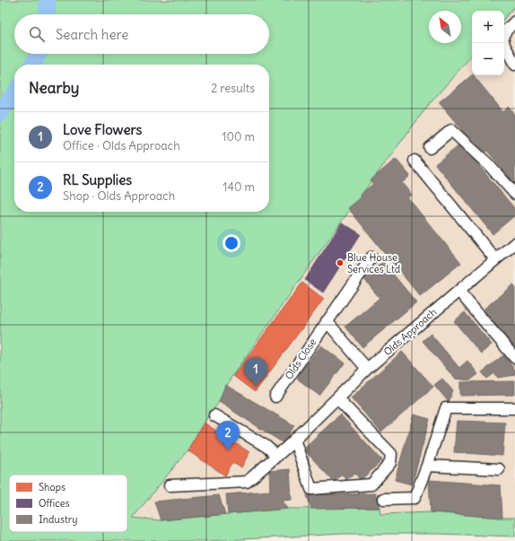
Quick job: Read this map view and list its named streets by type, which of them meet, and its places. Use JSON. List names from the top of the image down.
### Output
{
  "streets": {
    "street": ["Olds Approach", "Olds Close"]
  },
  "places": ["Blue House Services Ltd"],
  "legend": ["Shops", "Offices", "Industry"],
  "north": "top left",
  "page": {
    "map_buttons": ["+", "−"],
    "search": "Search here",
    "heading": ["Nearby", "2 results"],
    "list": [
      {
        "mark": "1",
        "name": "Love Flowers",
        "note": "Office · Olds Approach",
        "value": "100 m"
      },
      {
        "mark": "2",
        "name": "RL Supplies",
        "note": "Shop · Olds Approach",
        "value": "140 m"
      }
    ],
    "pins": ["1", "2"]
  }
}
